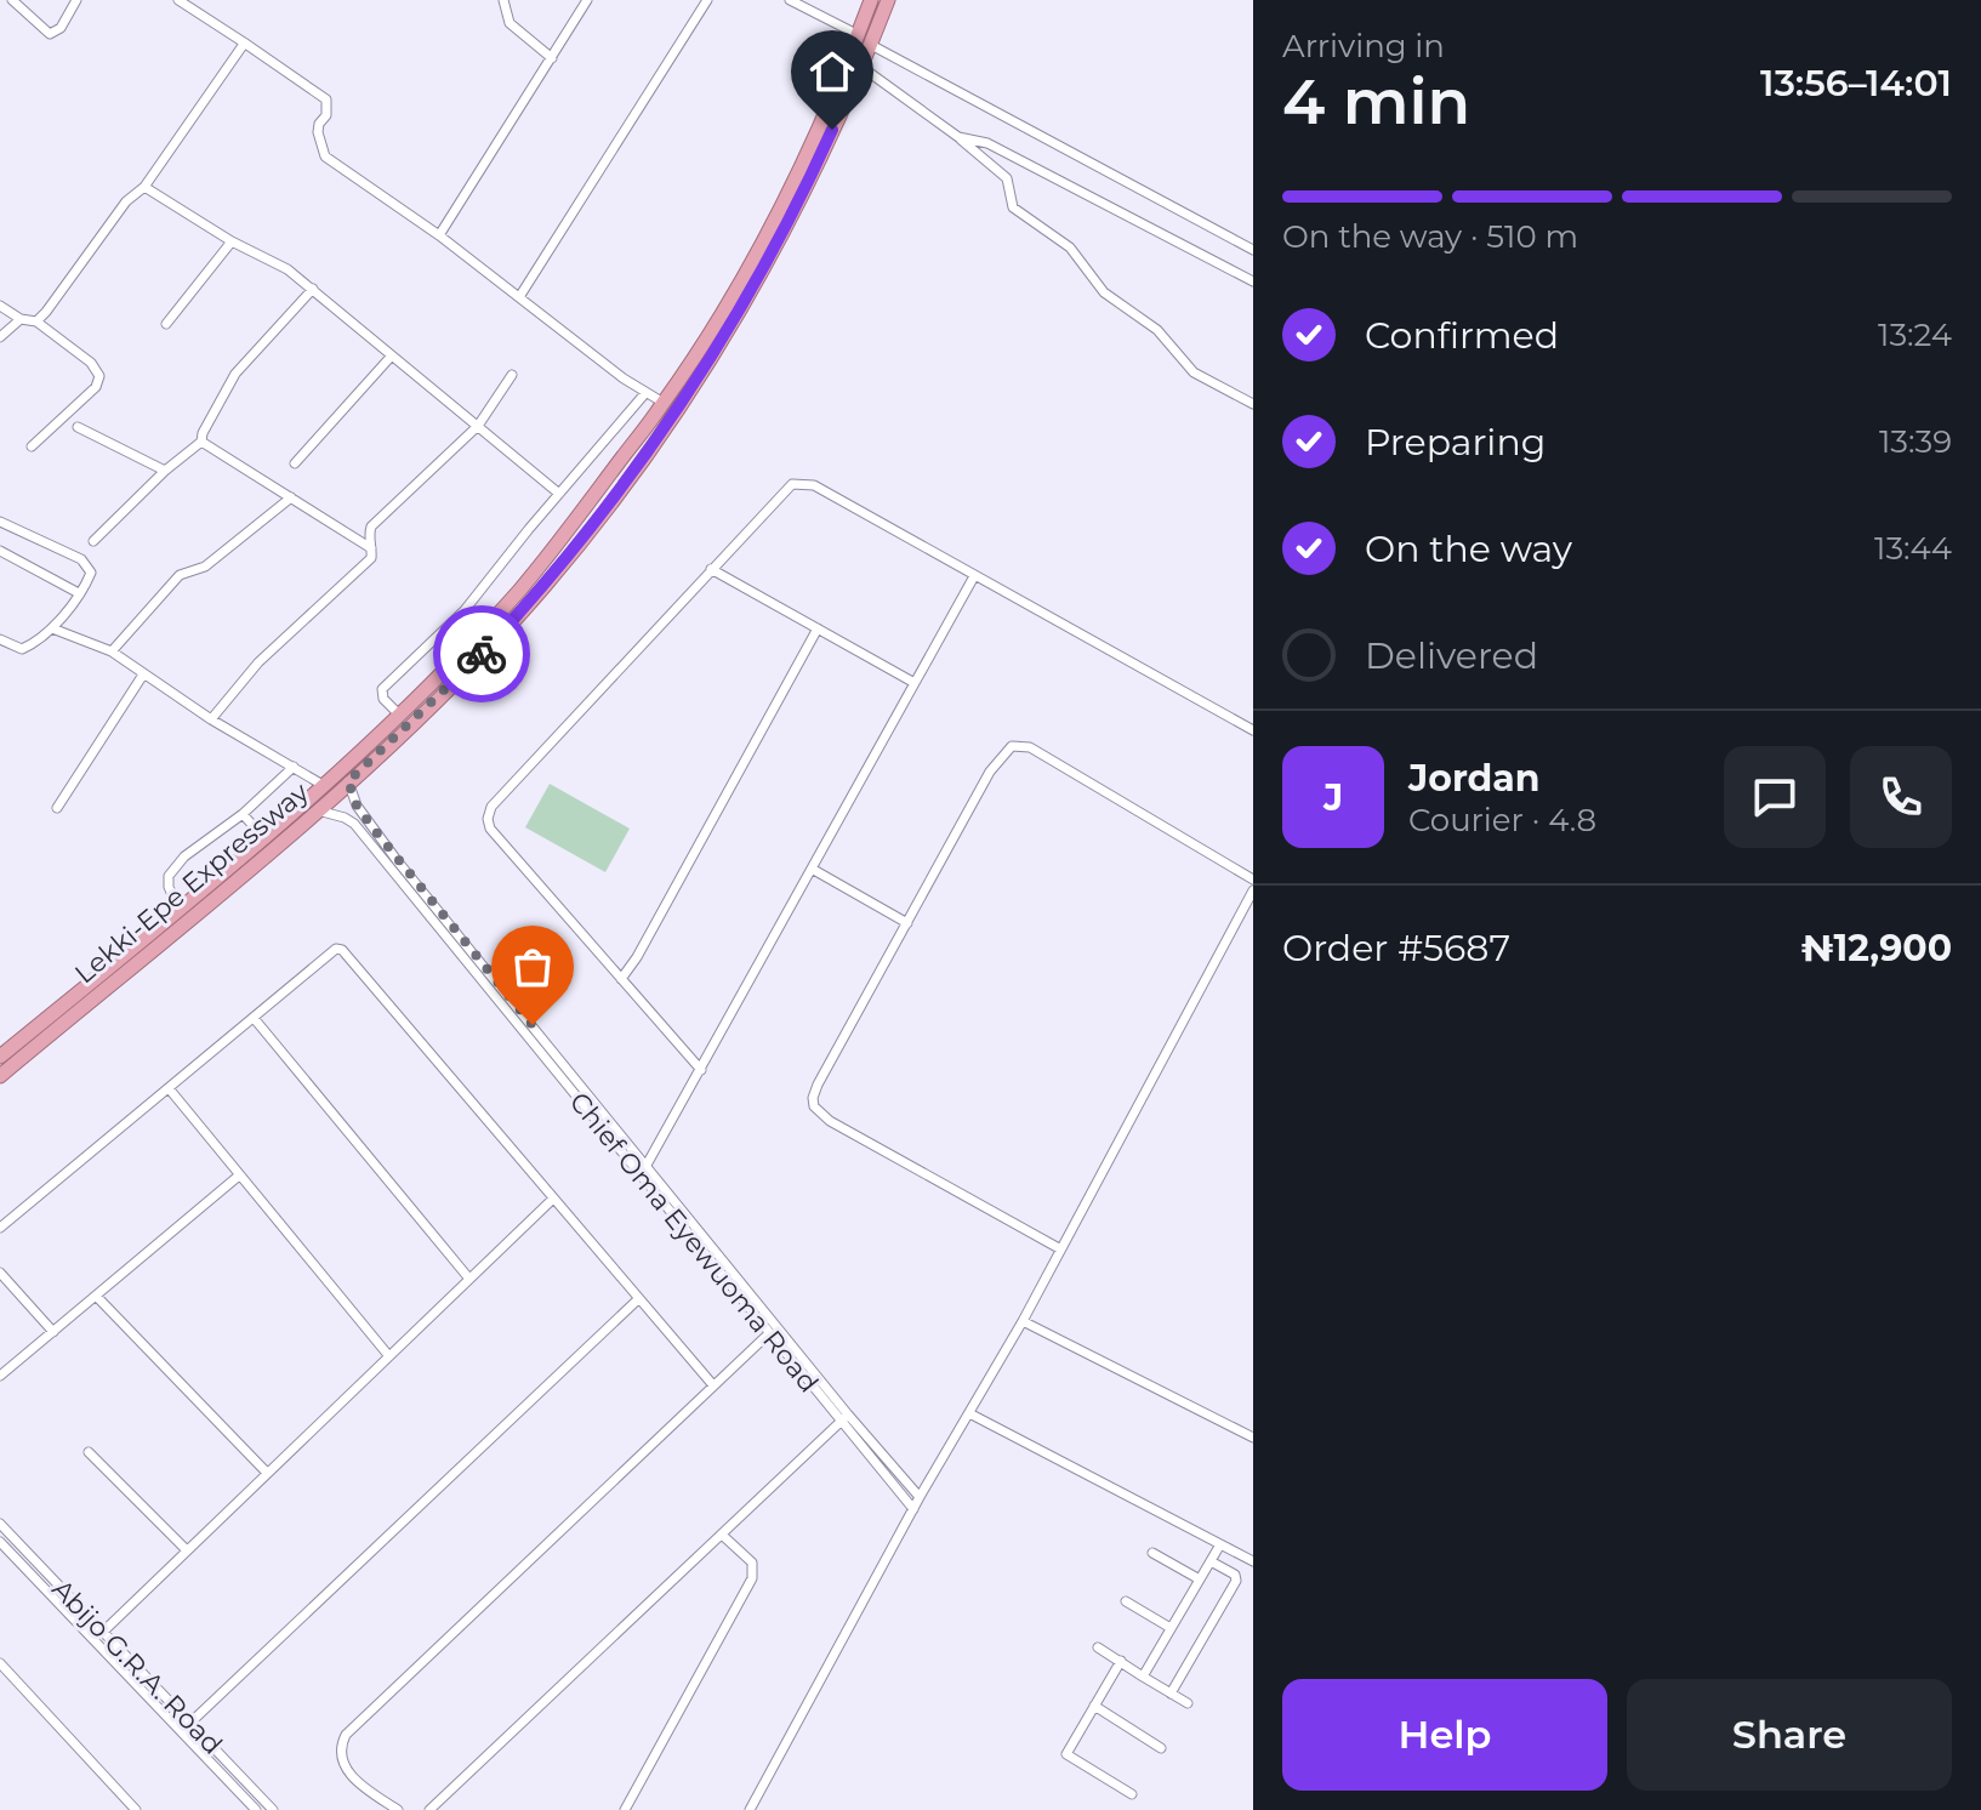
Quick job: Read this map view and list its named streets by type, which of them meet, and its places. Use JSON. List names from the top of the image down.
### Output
{
  "streets": {
    "highway": ["Lekki-Epe Expressway"],
    "street": ["Chief Oma Eyewuoma Road", "Abijo G.R.A. Road"]
  },
  "crossings": [
    ["Lekki-Epe Expressway", "Chief Oma Eyewuoma Road"]
  ],
  "page": {
    "heading": ["4 min", "Arriving in", "13:56–14:01"],
    "panel": [
      "Jordan",
      "Courier · 4.8",
      "Order #5687",
      "₦12,900"
    ],
    "bar": "On the way · 510 m",
    "list": [
      ["Confirmed", "13:24"],
      ["Preparing", "13:39"],
      ["On the way", "13:44"],
      "Delivered"
    ],
    "round": "J",
    "buttons": ["Help", "Share"]
  }
}
